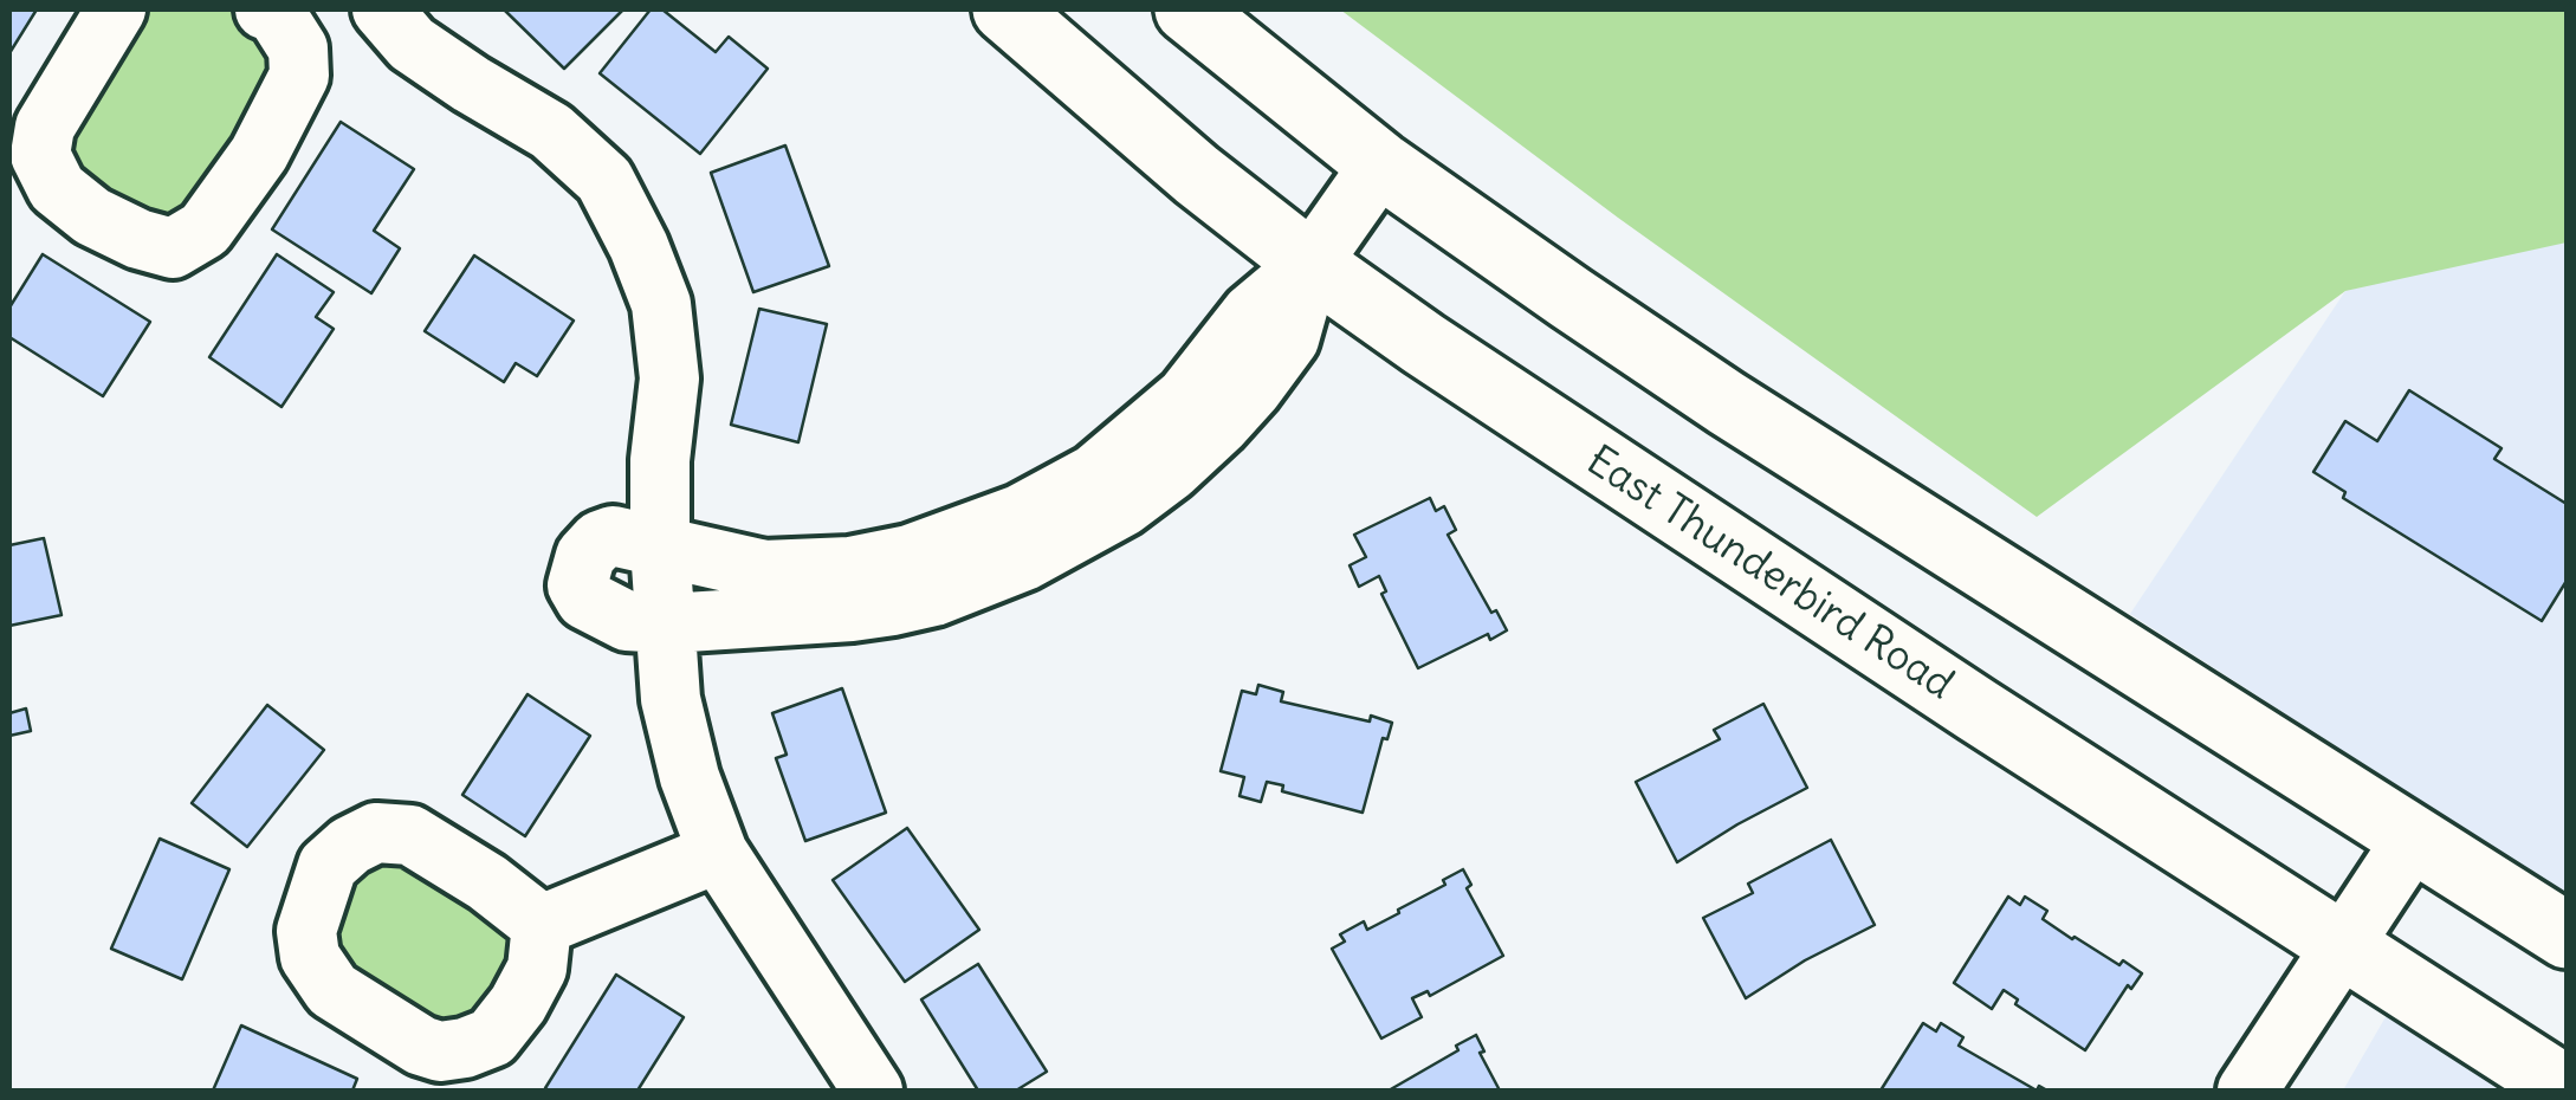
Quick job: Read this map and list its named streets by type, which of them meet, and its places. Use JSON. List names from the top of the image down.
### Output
{
  "streets": {
    "main road": ["East Thunderbird Road"]
  }
}
